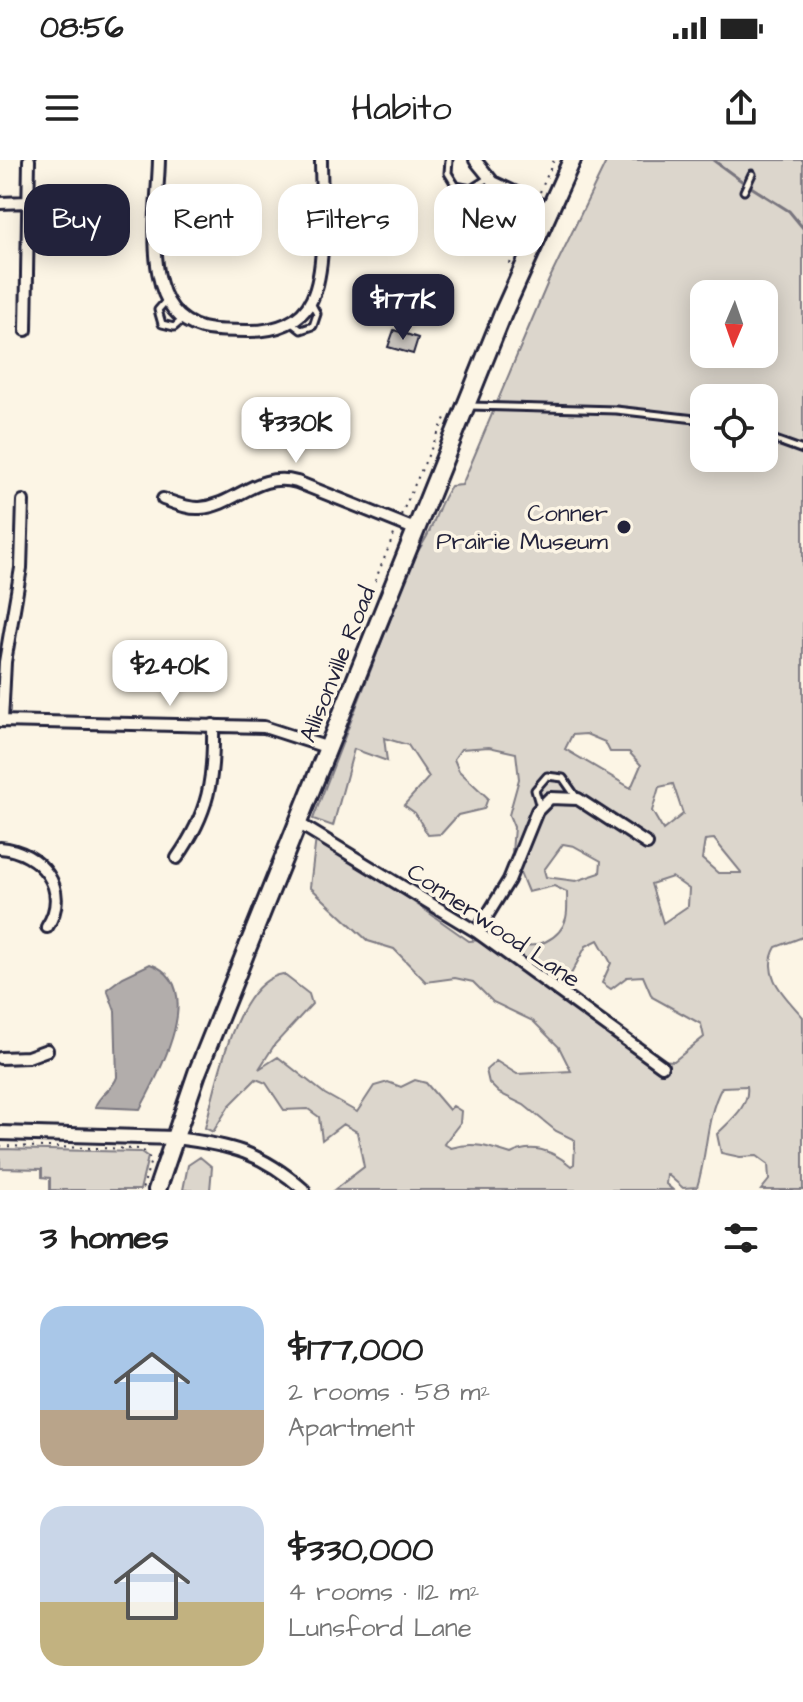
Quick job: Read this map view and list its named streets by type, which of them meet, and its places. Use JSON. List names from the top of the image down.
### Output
{
  "streets": {
    "main road": ["Allisonville Road"],
    "street": ["Connerwood Lane"]
  },
  "crossings": [
    ["Allisonville Road", "Connerwood Lane"]
  ],
  "places": ["Conner Prairie Museum"],
  "north": "bottom",
  "page": {
    "status": "08:56",
    "header": "Habito",
    "chip": [
      "Buy",
      "Rent",
      "Filters",
      "New"
    ],
    "price": ["$177K", "$330K", "$240K"],
    "heading": "3 homes",
    "list": [
      {
        "name": "$177,000",
        "note": "2 rooms · 58 m² · Apartment"
      },
      {
        "name": "$330,000",
        "note": "4 rooms · 112 m² · Lunsford Lane"
      }
    ]
  }
}
